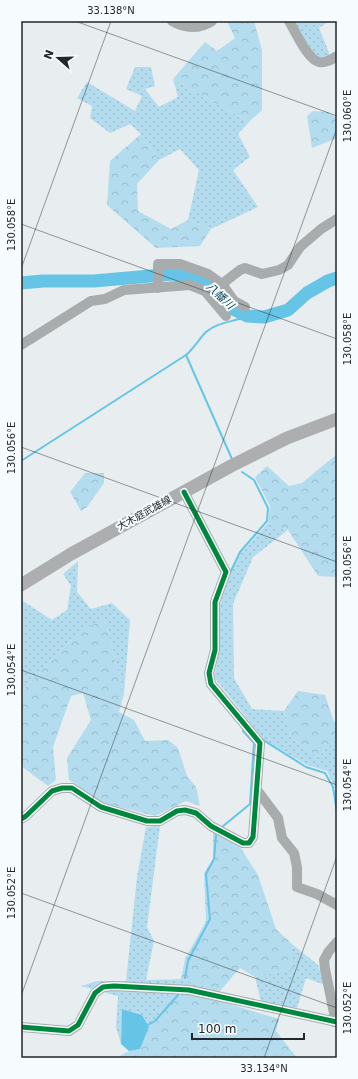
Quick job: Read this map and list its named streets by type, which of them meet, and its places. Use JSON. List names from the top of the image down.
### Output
{
  "streets": {
    "main road": ["大木庭武雄線"]
  },
  "water": ["八幡川"],
  "scale_bar": "100 m",
  "north": "left",
  "coordinates": [
    "33.138°N",
    "130.060°E",
    "130.058°E",
    "130.056°E",
    "130.054°E",
    "130.052°E",
    "33.134°N"
  ]
}
